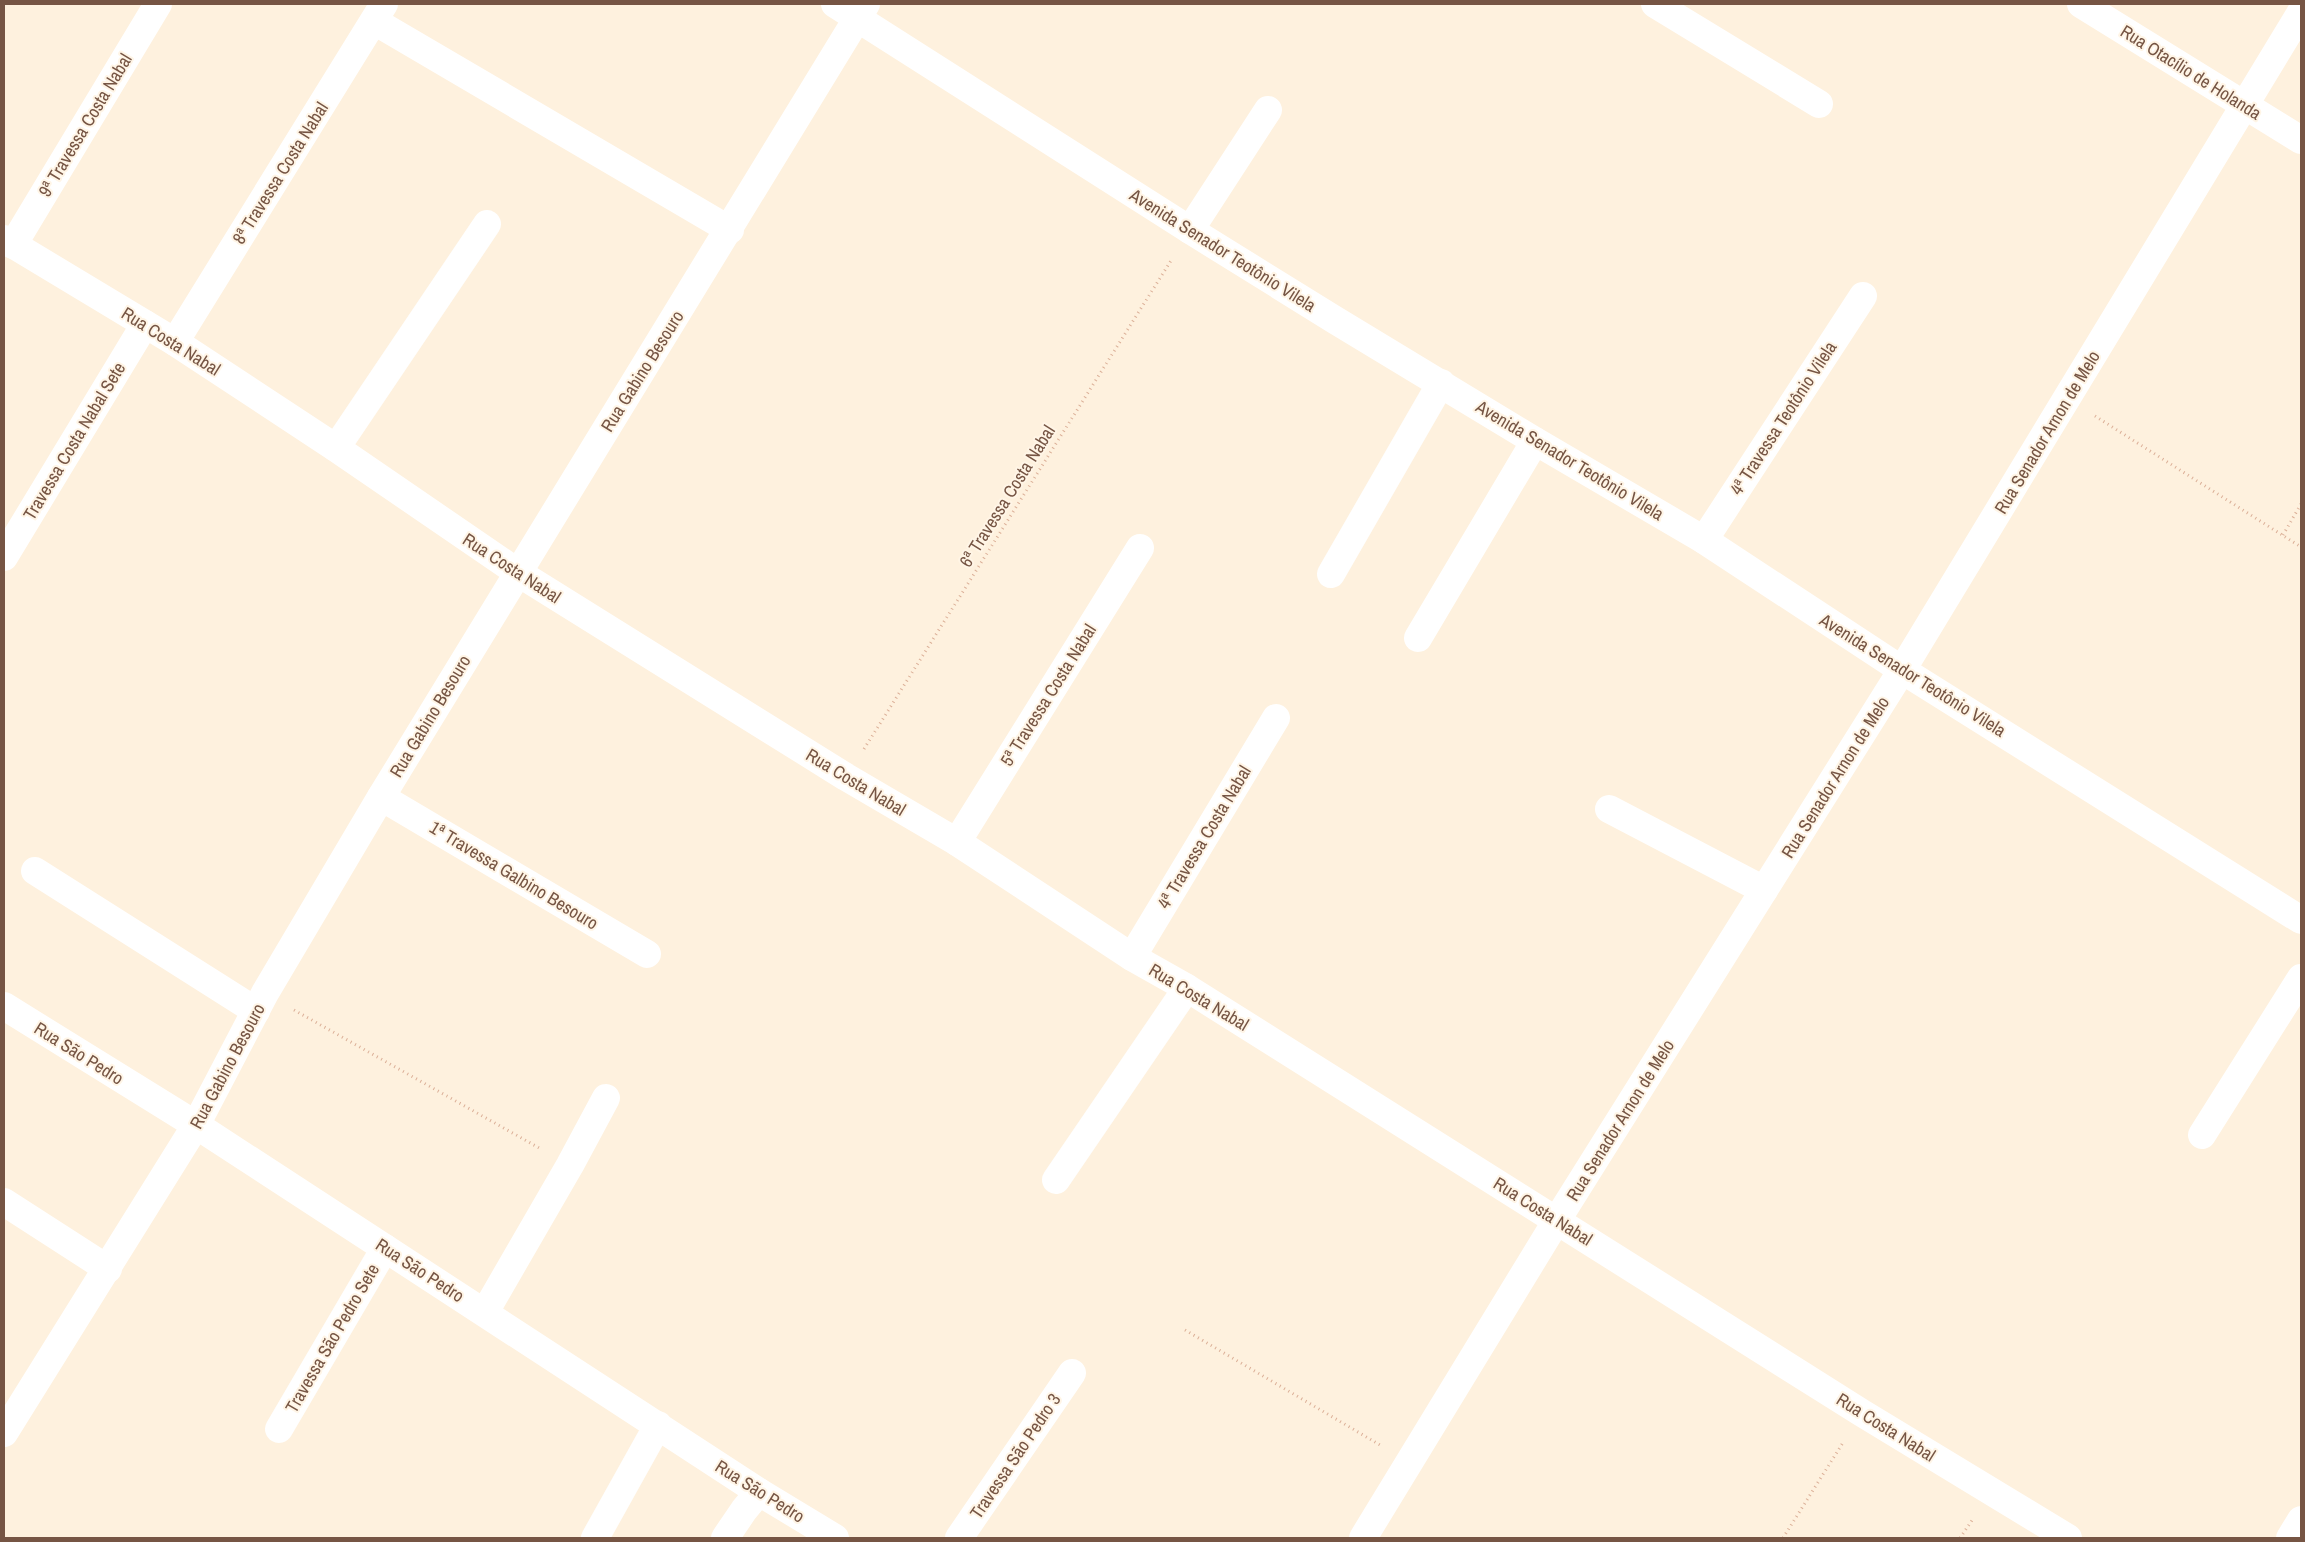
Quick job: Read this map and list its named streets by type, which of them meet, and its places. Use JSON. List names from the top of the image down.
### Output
{
  "streets": {
    "street": [
      "Rua Otacílio de Holanda",
      "9ª Travessa Costa Nabal",
      "8ª Travessa Costa Nabal",
      "Avenida Senador Teotônio Vilela",
      "Rua Costa Nabal",
      "Rua Gabino Besouro",
      "4ª Travessa Teotônio Vilela",
      "Rua Senador Arnon de Melo",
      "Travessa Costa Nabal Sete",
      "5ª Travessa Costa Nabal",
      "4ª Travessa Costa Nabal",
      "1ª Travessa Galbino Besouro",
      "Rua São Pedro",
      "Travessa São Pedro Sete",
      "Travessa São Pedro 3"
    ],
    "path": ["6ª Travessa Costa Nabal"]
  },
  "crossings": [
    ["Rua Otacílio de Holanda", "Rua Senador Arnon de Melo"],
    ["9ª Travessa Costa Nabal", "Rua Costa Nabal"],
    ["8ª Travessa Costa Nabal", "Rua Costa Nabal"],
    ["Avenida Senador Teotônio Vilela", "Rua Gabino Besouro"],
    ["Avenida Senador Teotônio Vilela", "4ª Travessa Teotônio Vilela"],
    ["Avenida Senador Teotônio Vilela", "Rua Senador Arnon de Melo"],
    ["Avenida Senador Teotônio Vilela", "6ª Travessa Costa Nabal"],
    ["Rua Costa Nabal", "Rua Gabino Besouro"],
    ["Rua Costa Nabal", "Rua Senador Arnon de Melo"],
    ["Rua Costa Nabal", "Travessa Costa Nabal Sete"],
    ["Rua Costa Nabal", "6ª Travessa Costa Nabal"],
    ["Rua Costa Nabal", "5ª Travessa Costa Nabal"],
    ["Rua Costa Nabal", "4ª Travessa Costa Nabal"],
    ["Rua Gabino Besouro", "1ª Travessa Galbino Besouro"],
    ["Rua Gabino Besouro", "Rua São Pedro"],
    ["Rua São Pedro", "Travessa São Pedro Sete"]
  ]
}
